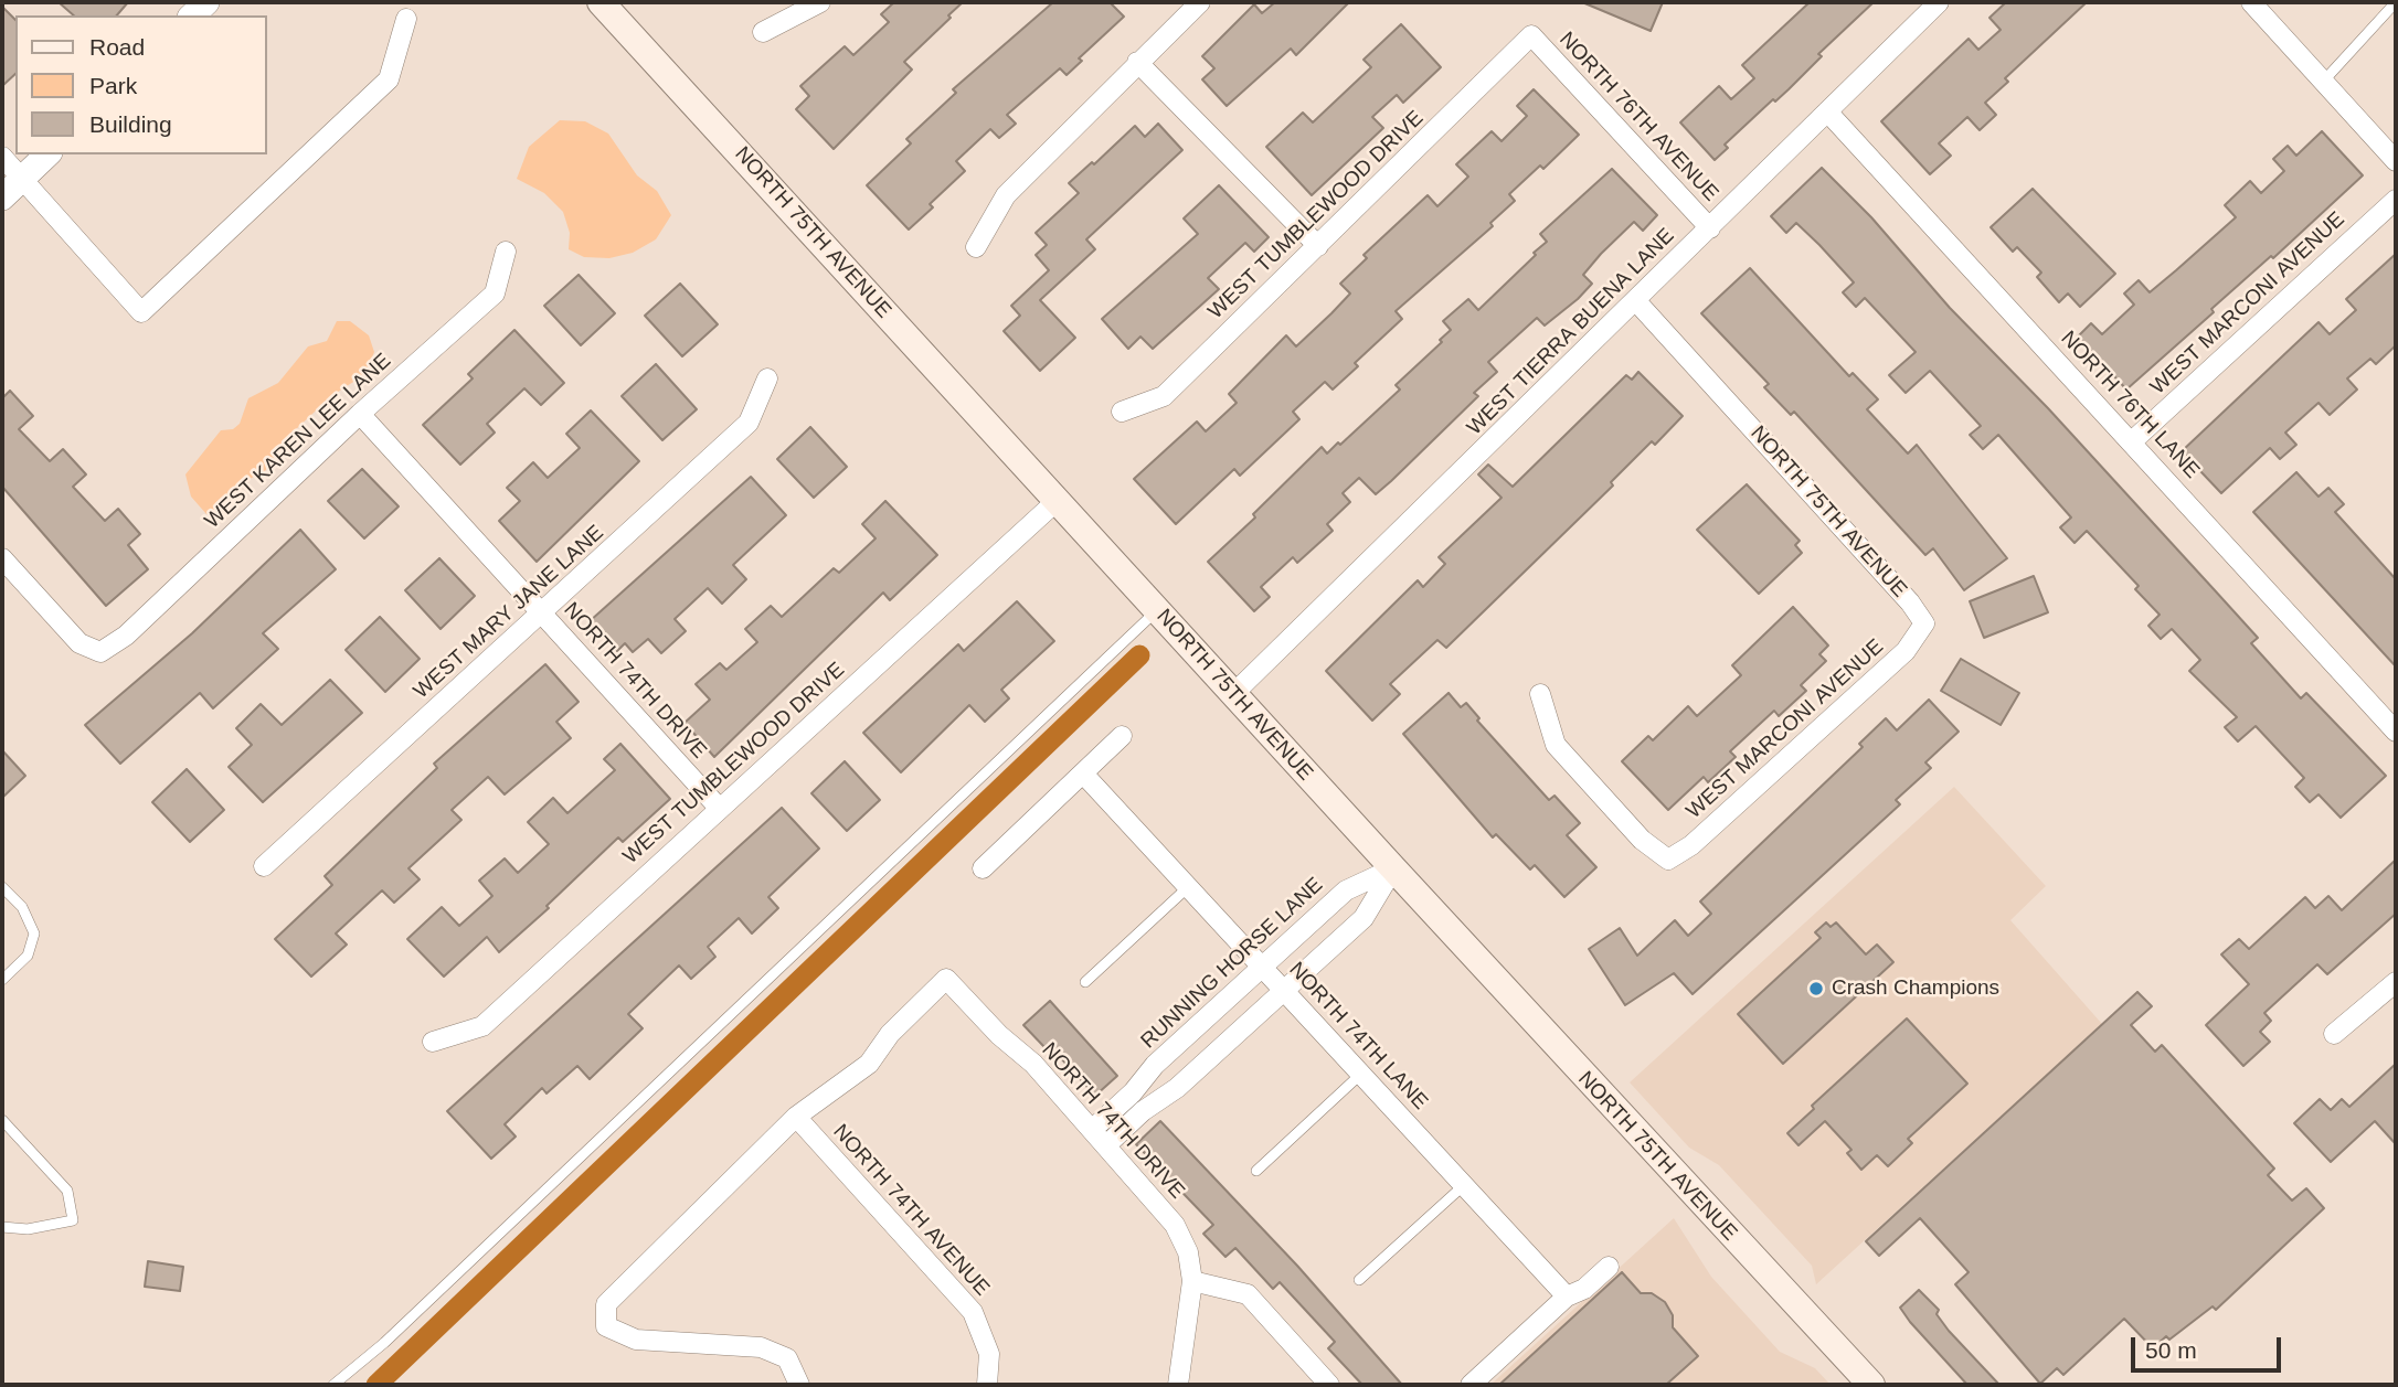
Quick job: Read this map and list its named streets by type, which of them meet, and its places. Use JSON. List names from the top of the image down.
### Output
{
  "streets": {
    "main road": ["NORTH 75TH AVENUE"],
    "street": [
      "NORTH 76TH AVENUE",
      "WEST TUMBLEWOOD DRIVE",
      "WEST MARCONI AVENUE",
      "WEST TIERRA BUENA LANE",
      "NORTH 76TH LANE",
      "WEST KAREN LEE LANE",
      "WEST MARY JANE LANE",
      "NORTH 74TH DRIVE",
      "RUNNING HORSE LANE",
      "NORTH 74TH LANE",
      "NORTH 74TH AVENUE"
    ]
  },
  "crossings": [
    ["NORTH 76TH AVENUE", "WEST TUMBLEWOOD DRIVE"],
    ["NORTH 76TH AVENUE", "WEST TIERRA BUENA LANE"],
    ["WEST TUMBLEWOOD DRIVE", "NORTH 75TH AVENUE"],
    ["WEST TUMBLEWOOD DRIVE", "NORTH 74TH DRIVE"],
    ["NORTH 75TH AVENUE", "WEST MARCONI AVENUE"],
    ["NORTH 75TH AVENUE", "WEST TIERRA BUENA LANE"],
    ["NORTH 75TH AVENUE", "RUNNING HORSE LANE"],
    ["WEST MARCONI AVENUE", "NORTH 76TH LANE"],
    ["WEST TIERRA BUENA LANE", "NORTH 76TH LANE"],
    ["WEST KAREN LEE LANE", "NORTH 74TH DRIVE"],
    ["WEST MARY JANE LANE", "NORTH 74TH DRIVE"],
    ["NORTH 74TH DRIVE", "RUNNING HORSE LANE"],
    ["NORTH 74TH DRIVE", "NORTH 74TH AVENUE"],
    ["RUNNING HORSE LANE", "NORTH 74TH LANE"]
  ],
  "places": ["Crash Champions"],
  "legend": ["Road", "Park", "Building"],
  "scale_bar": "50 m"
}
